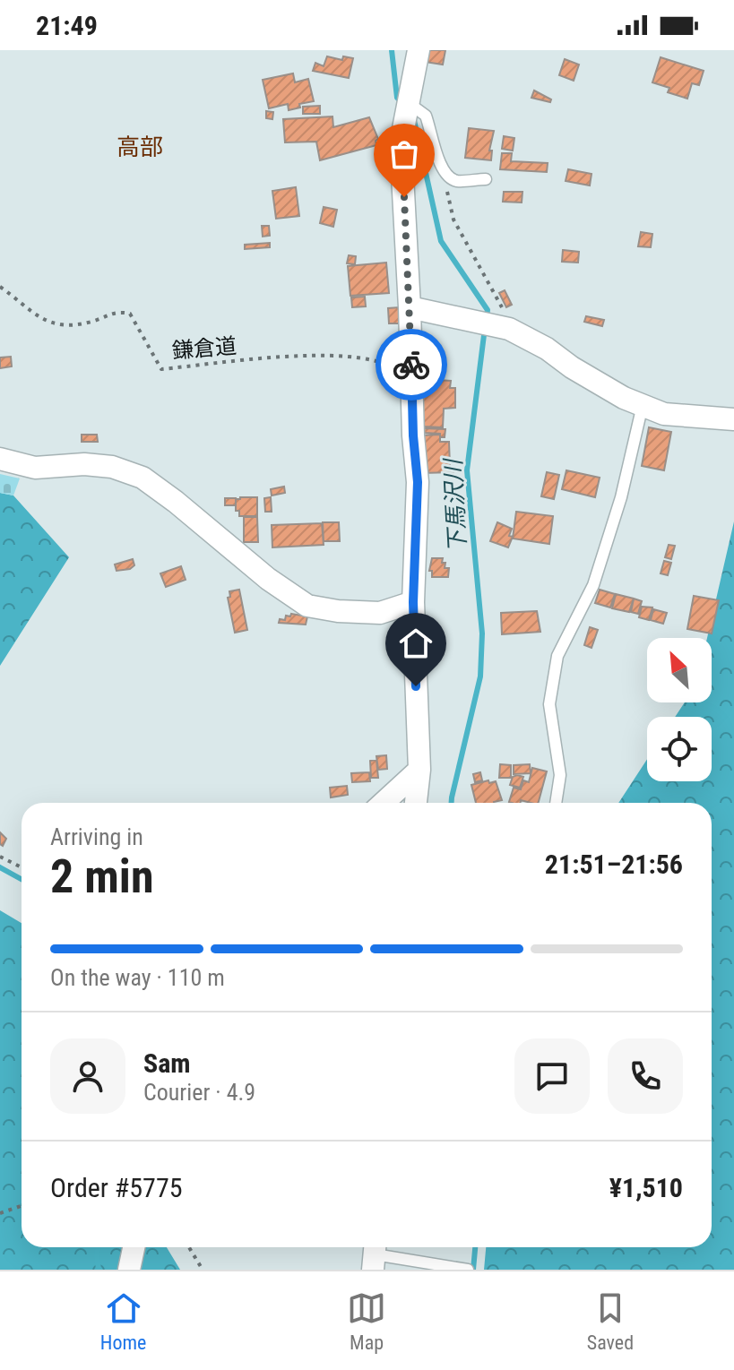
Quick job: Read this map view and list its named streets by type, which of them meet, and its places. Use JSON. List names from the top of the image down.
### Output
{
  "streets": {
    "path": ["鎌倉道"]
  },
  "districts": ["高部"],
  "water": ["下馬沢川"],
  "north": "top left",
  "page": {
    "status": "21:49",
    "heading": ["2 min", "Arriving in", "21:51–21:56"],
    "panel": [
      "Sam",
      "Courier · 4.9",
      "Order #5775",
      "¥1,510"
    ],
    "bar": "On the way · 110 m",
    "tabs": ["Home", "Map", "Saved"]
  }
}
